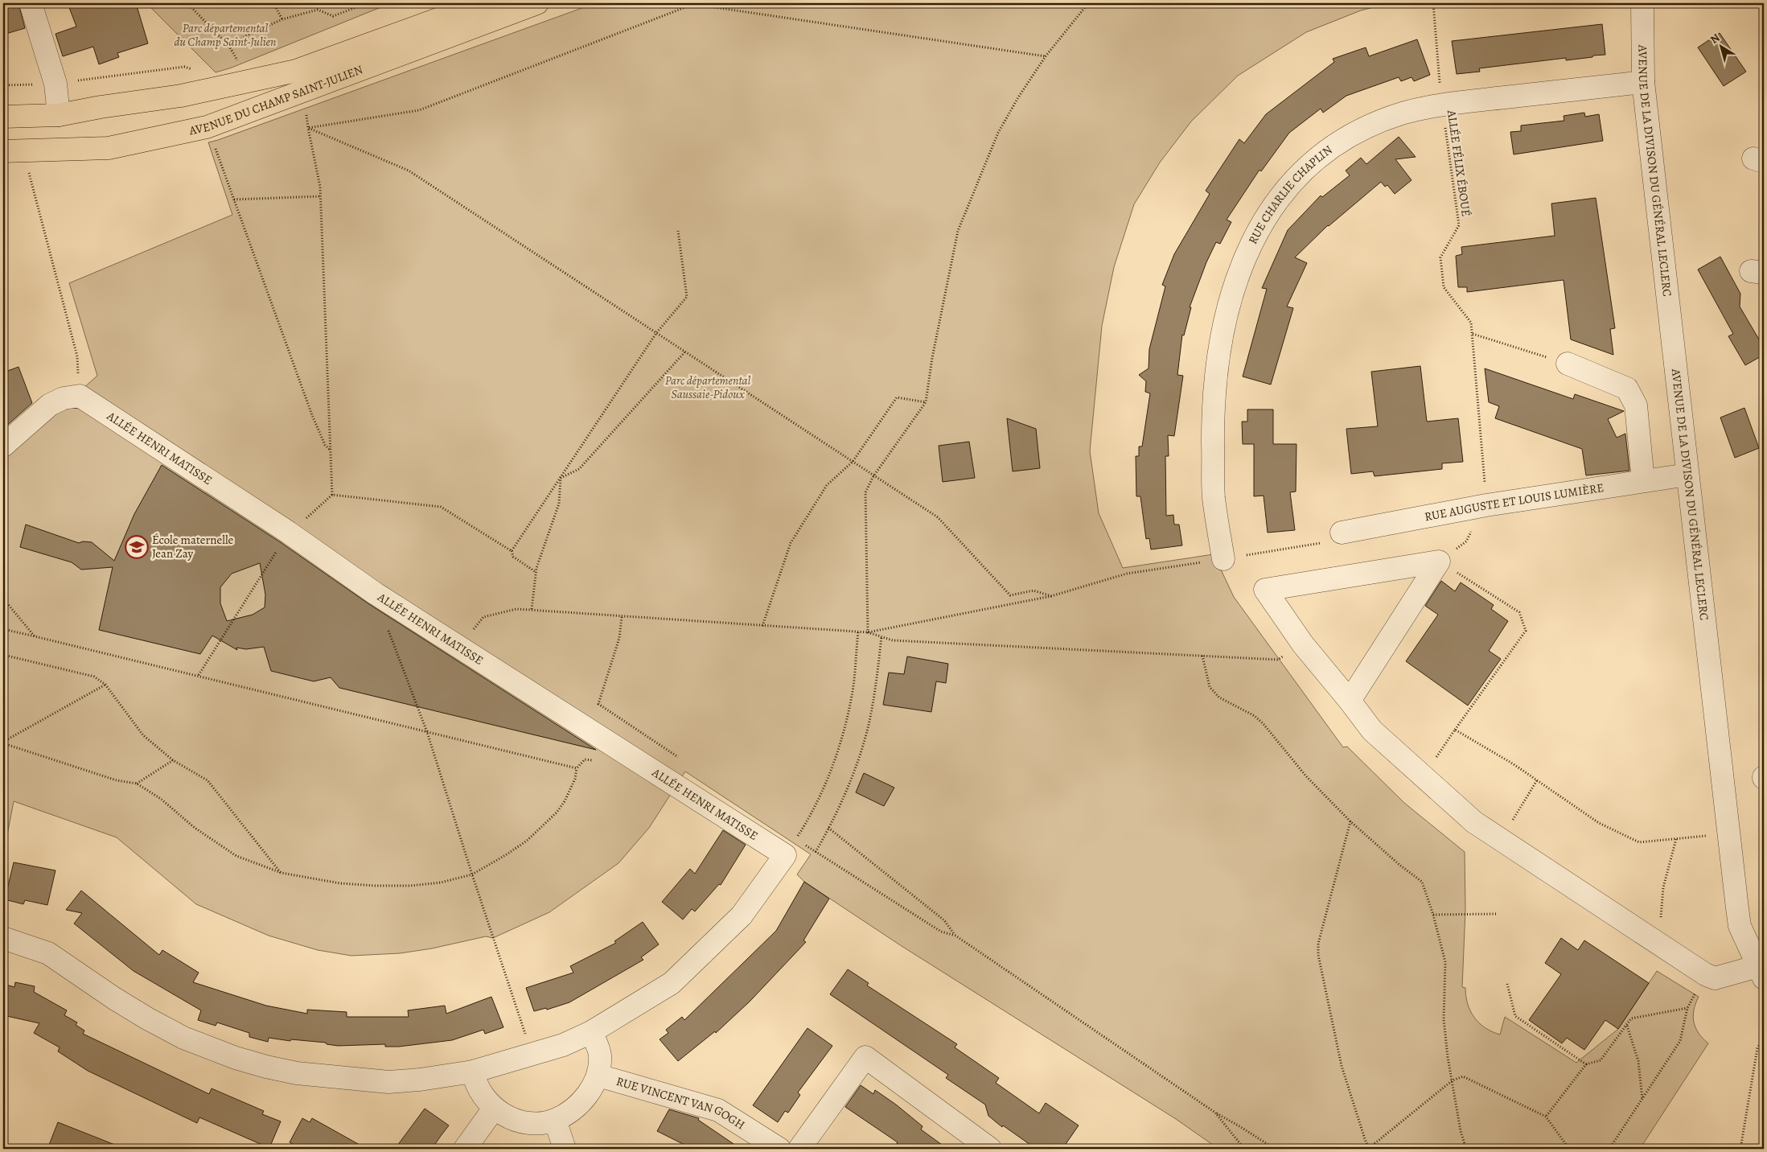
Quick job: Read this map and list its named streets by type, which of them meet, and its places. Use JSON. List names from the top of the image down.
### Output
{
  "streets": {
    "main road": ["AVENUE DU CHAMP SAINT-JULIEN"],
    "street": [
      "AVENUE DE LA DIVISON DU GÉNÉRAL LECLERC",
      "RUE CHARLIE CHAPLIN",
      "ALLÉE HENRI MATISSE",
      "RUE AUGUSTE ET LOUIS LUMIÈRE",
      "RUE VINCENT VAN GOGH"
    ],
    "path": ["ALLÉE FÉLIX ÉBOUÉ"]
  },
  "crossings": [
    ["ALLÉE FÉLIX ÉBOUÉ", "RUE CHARLIE CHAPLIN"],
    ["ALLÉE FÉLIX ÉBOUÉ", "RUE AUGUSTE ET LOUIS LUMIÈRE"],
    ["AVENUE DE LA DIVISON DU GÉNÉRAL LECLERC", "RUE CHARLIE CHAPLIN"],
    ["AVENUE DE LA DIVISON DU GÉNÉRAL LECLERC", "RUE AUGUSTE ET LOUIS LUMIÈRE"]
  ],
  "parks": ["Parc départemental du Champ Saint-Julien", "Parc départemental Saussaie-Pidoux"],
  "places": {
    "school or university": ["École maternelle Jean Zay"]
  },
  "north": "top left"
}
